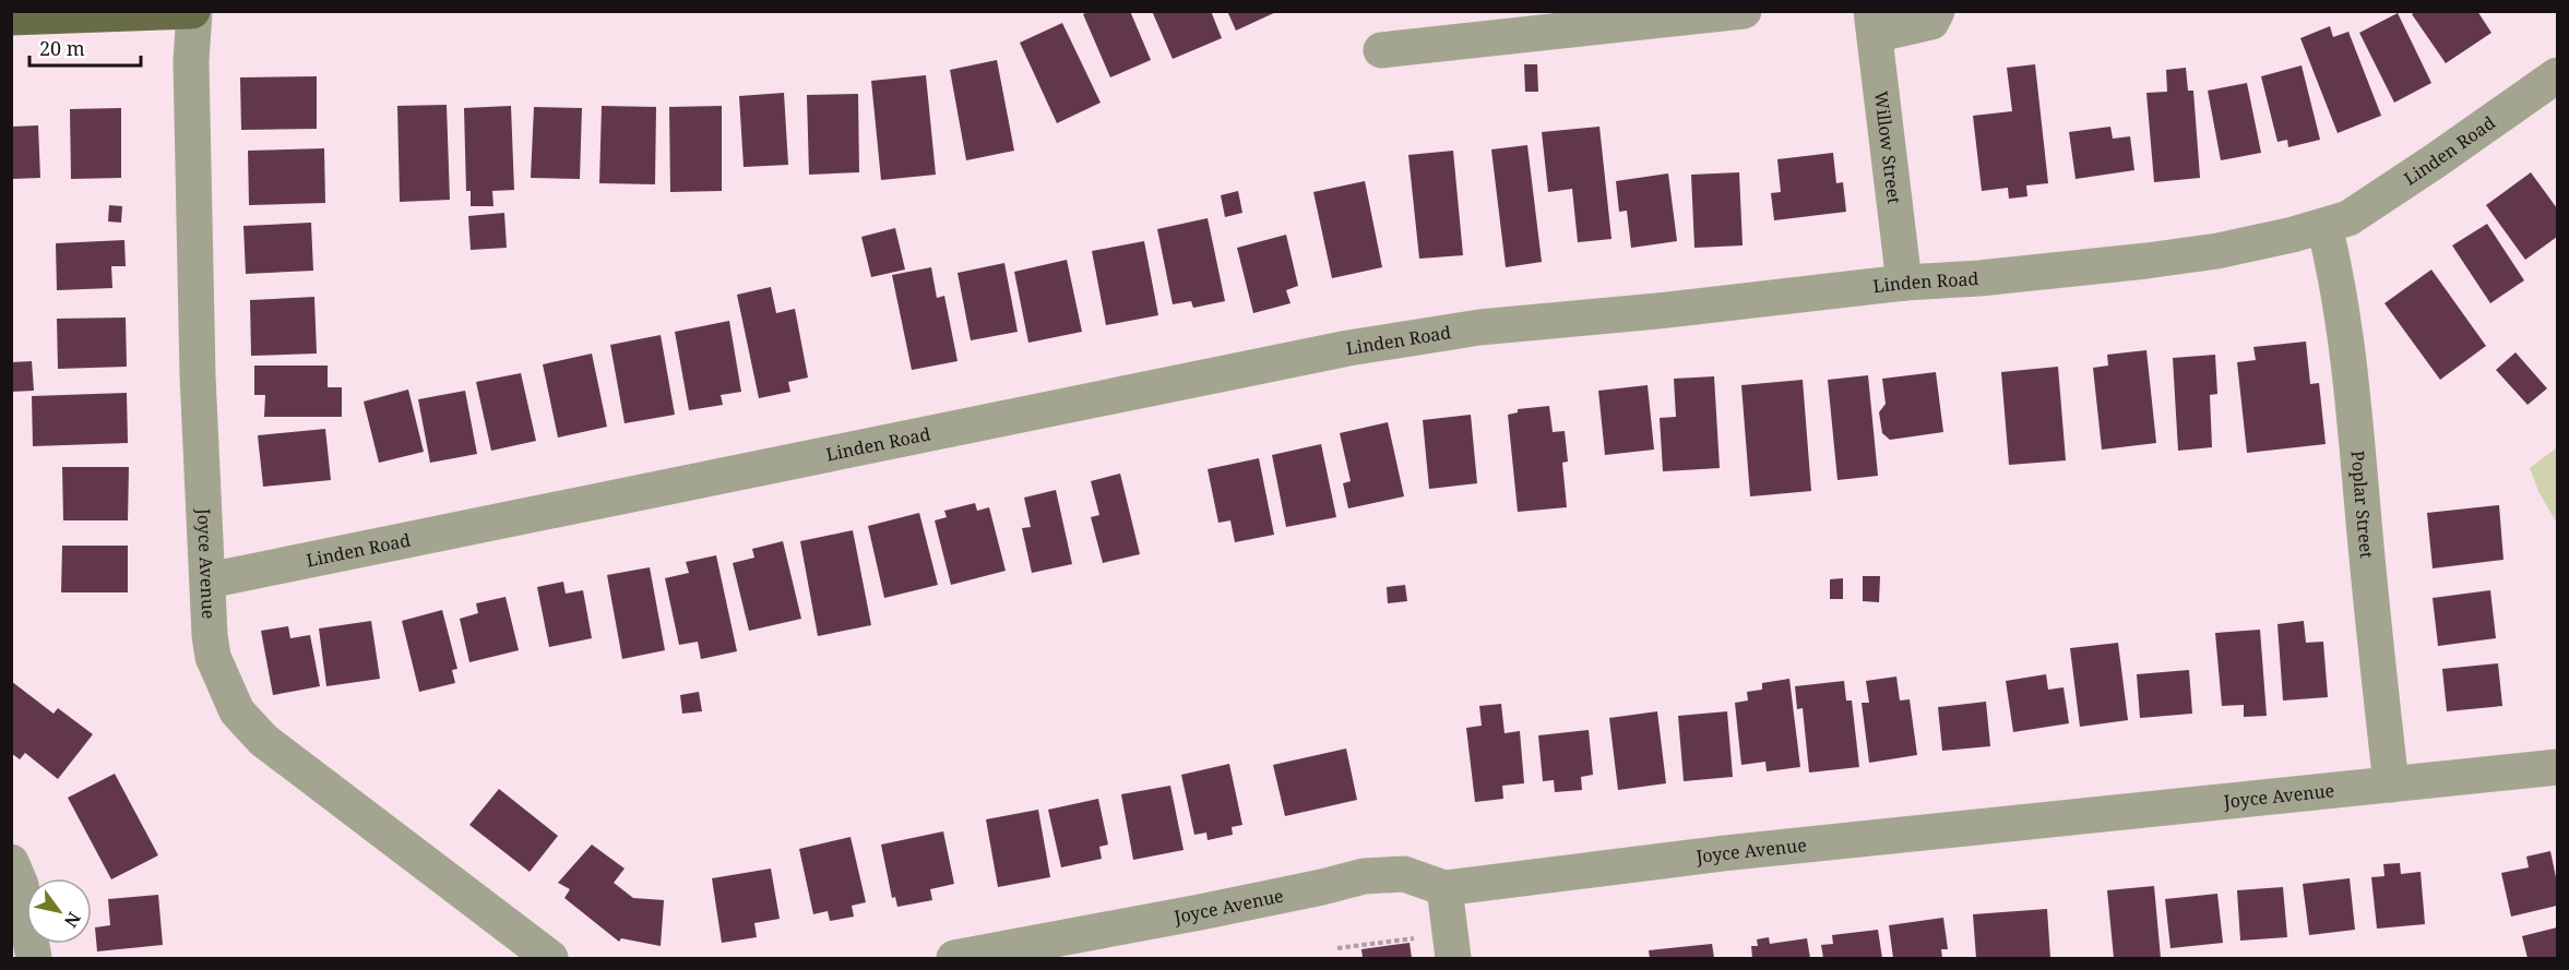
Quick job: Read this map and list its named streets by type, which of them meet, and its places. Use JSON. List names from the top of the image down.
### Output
{
  "streets": {
    "street": [
      "Willow Street",
      "Linden Road",
      "Poplar Street",
      "Joyce Avenue"
    ]
  },
  "crossings": [
    ["Willow Street", "Linden Road"],
    ["Linden Road", "Poplar Street"],
    ["Linden Road", "Joyce Avenue"],
    ["Poplar Street", "Joyce Avenue"]
  ],
  "scale_bar": "20 m",
  "north": "bottom right"
}
